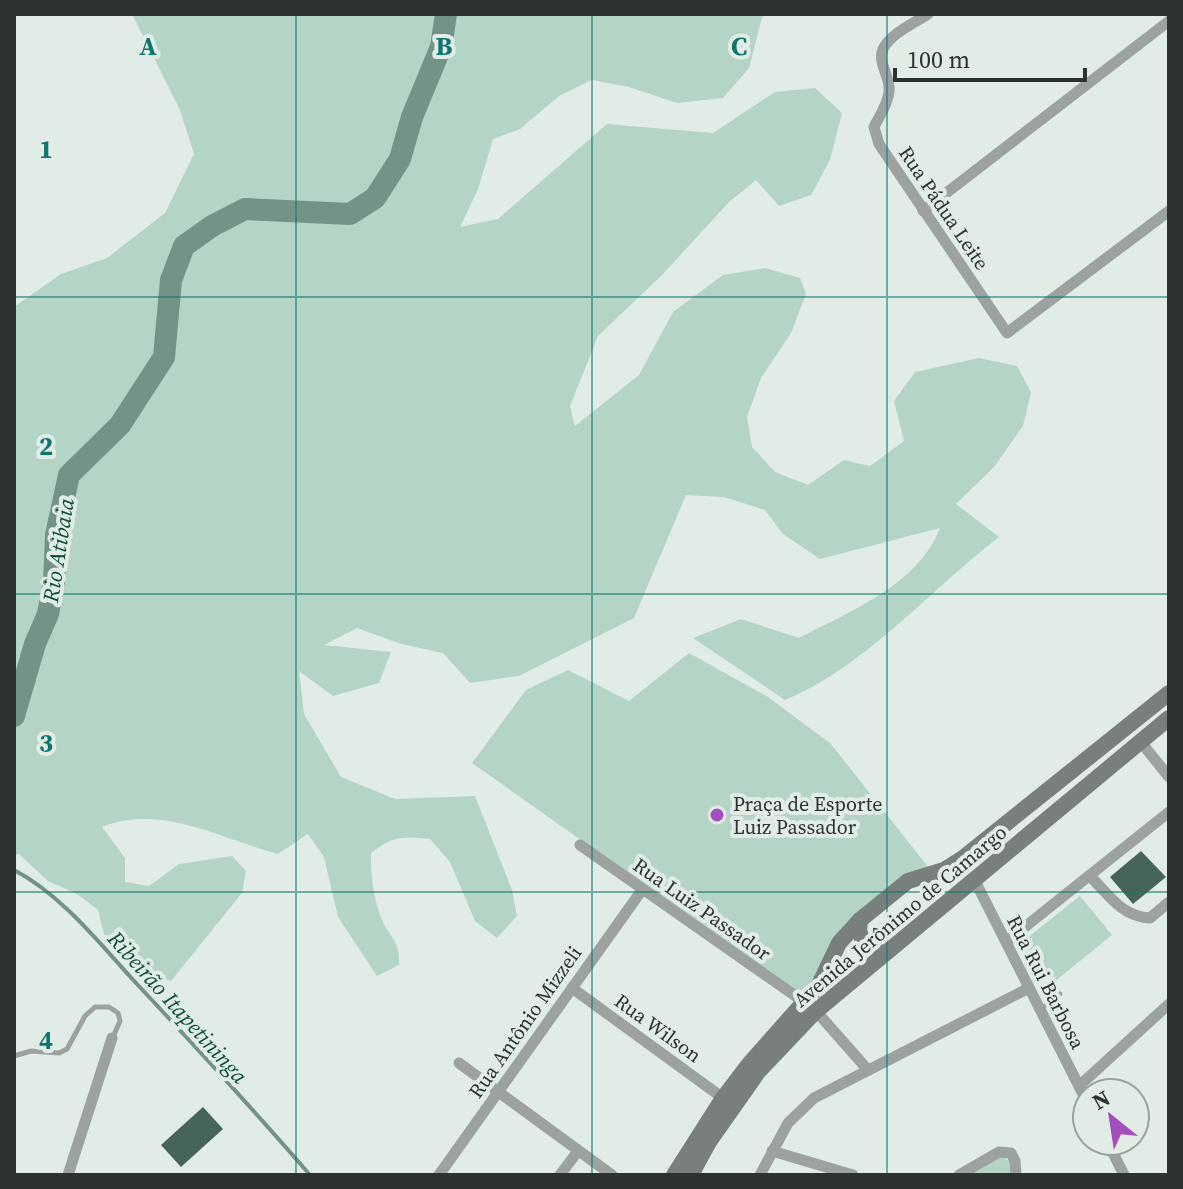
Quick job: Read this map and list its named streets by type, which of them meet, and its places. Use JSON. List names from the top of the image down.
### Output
{
  "streets": {
    "main road": ["Avenida Jerônimo de Camargo"],
    "street": [
      "Rua Pádua Leite",
      "Rua Luiz Passador",
      "Rua Rui Barbosa",
      "Rua Antônio Mizzeli",
      "Rua Wilson"
    ]
  },
  "crossings": [
    ["Rua Luiz Passador", "Avenida Jerônimo de Camargo"],
    ["Rua Luiz Passador", "Rua Antônio Mizzeli"],
    ["Avenida Jerônimo de Camargo", "Rua Rui Barbosa"],
    ["Rua Antônio Mizzeli", "Rua Wilson"]
  ],
  "water": ["Rio Atibaia", "Ribeirão Itapetininga"],
  "places": ["Praça de Esporte Luiz Passador"],
  "scale_bar": "100 m",
  "north": "top left",
  "grid": {
    "columns": ["A", "B", "C"],
    "rows": [
      "1",
      "2",
      "3",
      "4"
    ]
  }
}
